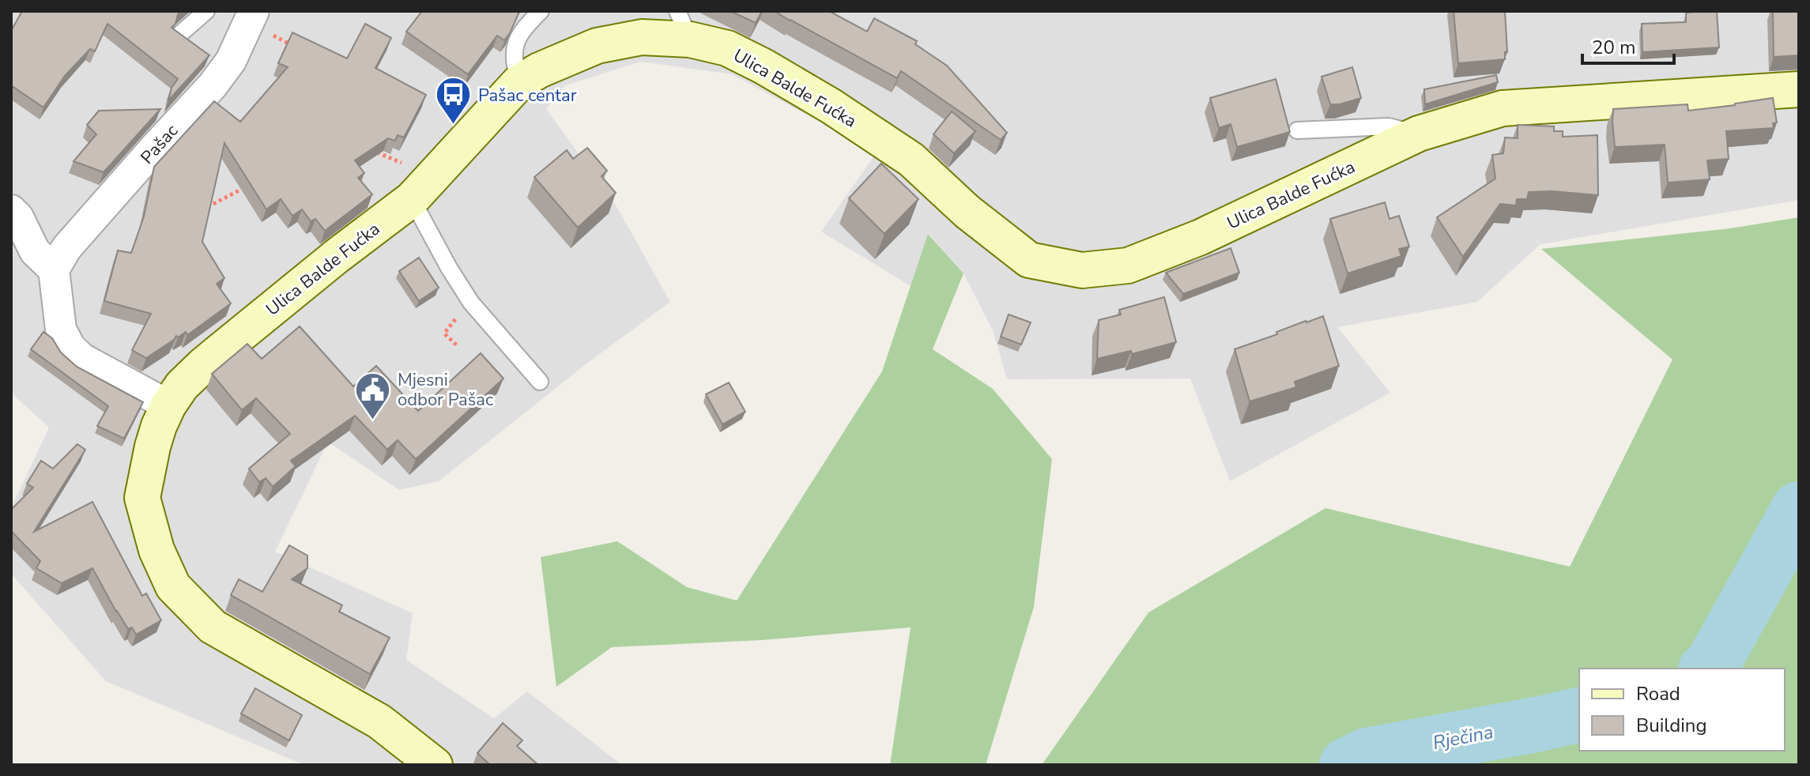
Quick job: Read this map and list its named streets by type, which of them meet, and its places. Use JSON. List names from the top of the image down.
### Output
{
  "streets": {
    "main road": ["Ulica Balde Fućka"],
    "street": ["Pašac"]
  },
  "water": ["Rječina"],
  "places": {
    "bus stop": ["Pašac centar"],
    "public building": ["Mjesni odbor Pašac"]
  },
  "legend": ["Road", "Building"],
  "scale_bar": "20 m"
}
